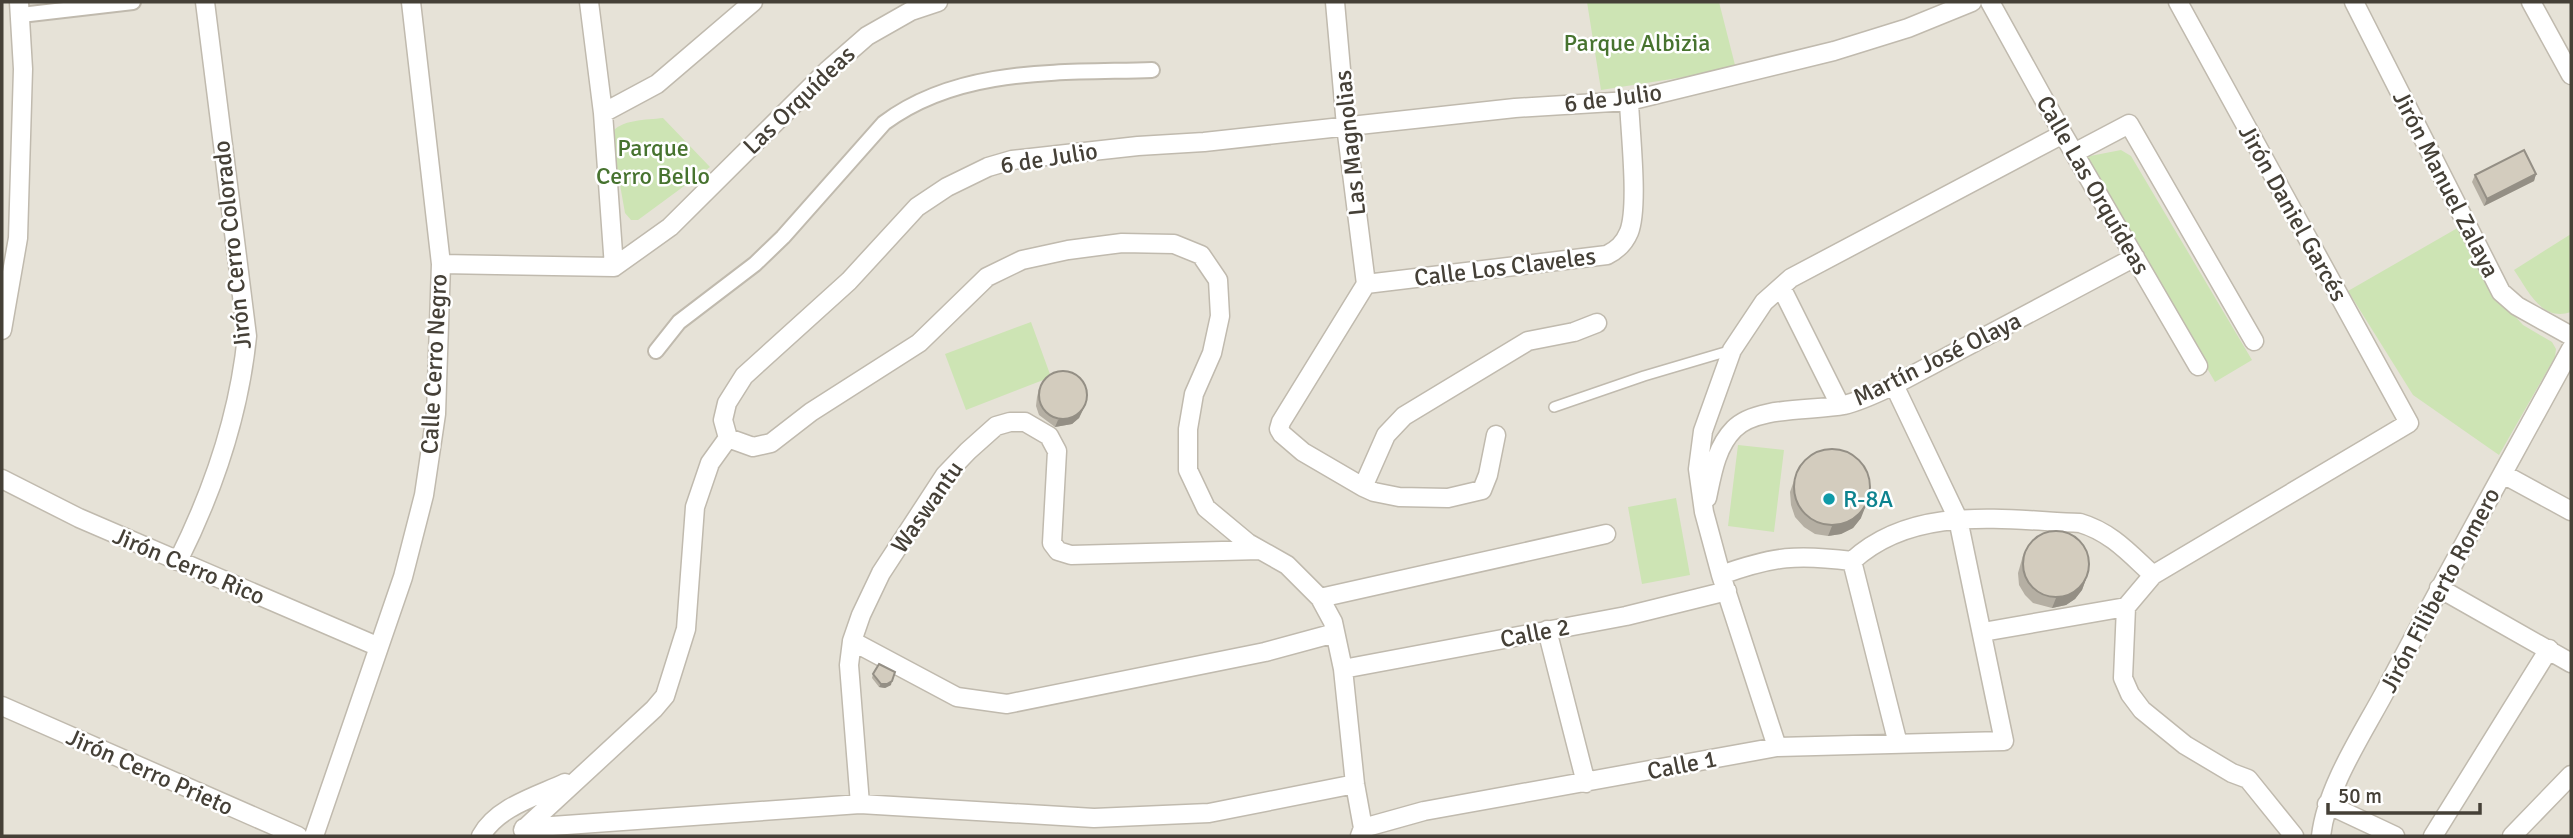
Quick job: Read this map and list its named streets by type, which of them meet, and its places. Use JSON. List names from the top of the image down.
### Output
{
  "streets": {
    "street": [
      "6 de Julio",
      "Las Orquídeas",
      "Las Magnolias",
      "Jirón Manuel Zalaya",
      "Calle Las Orquídeas",
      "Jirón Daniel Garcés",
      "Jirón Cerro Colorado",
      "Calle Los Claveles",
      "Martín José Olaya",
      "Calle Cerro Negro",
      "Waswantu",
      "Jirón Cerro Rico",
      "Jirón Filiberto Romero",
      "Calle 2",
      "Calle 1",
      "Jirón Cerro Prieto"
    ]
  },
  "crossings": [
    ["6 de Julio", "Las Magnolias"],
    ["6 de Julio", "Calle Los Claveles"],
    ["Las Magnolias", "Calle Los Claveles"],
    ["Calle Las Orquídeas", "Martín José Olaya"],
    ["Jirón Cerro Colorado", "Jirón Cerro Rico"],
    ["Calle Cerro Negro", "Jirón Cerro Rico"]
  ],
  "parks": ["Parque Albizia", "Parque Cerro Bello"],
  "places": ["R-8A"],
  "scale_bar": "50 m"
}
